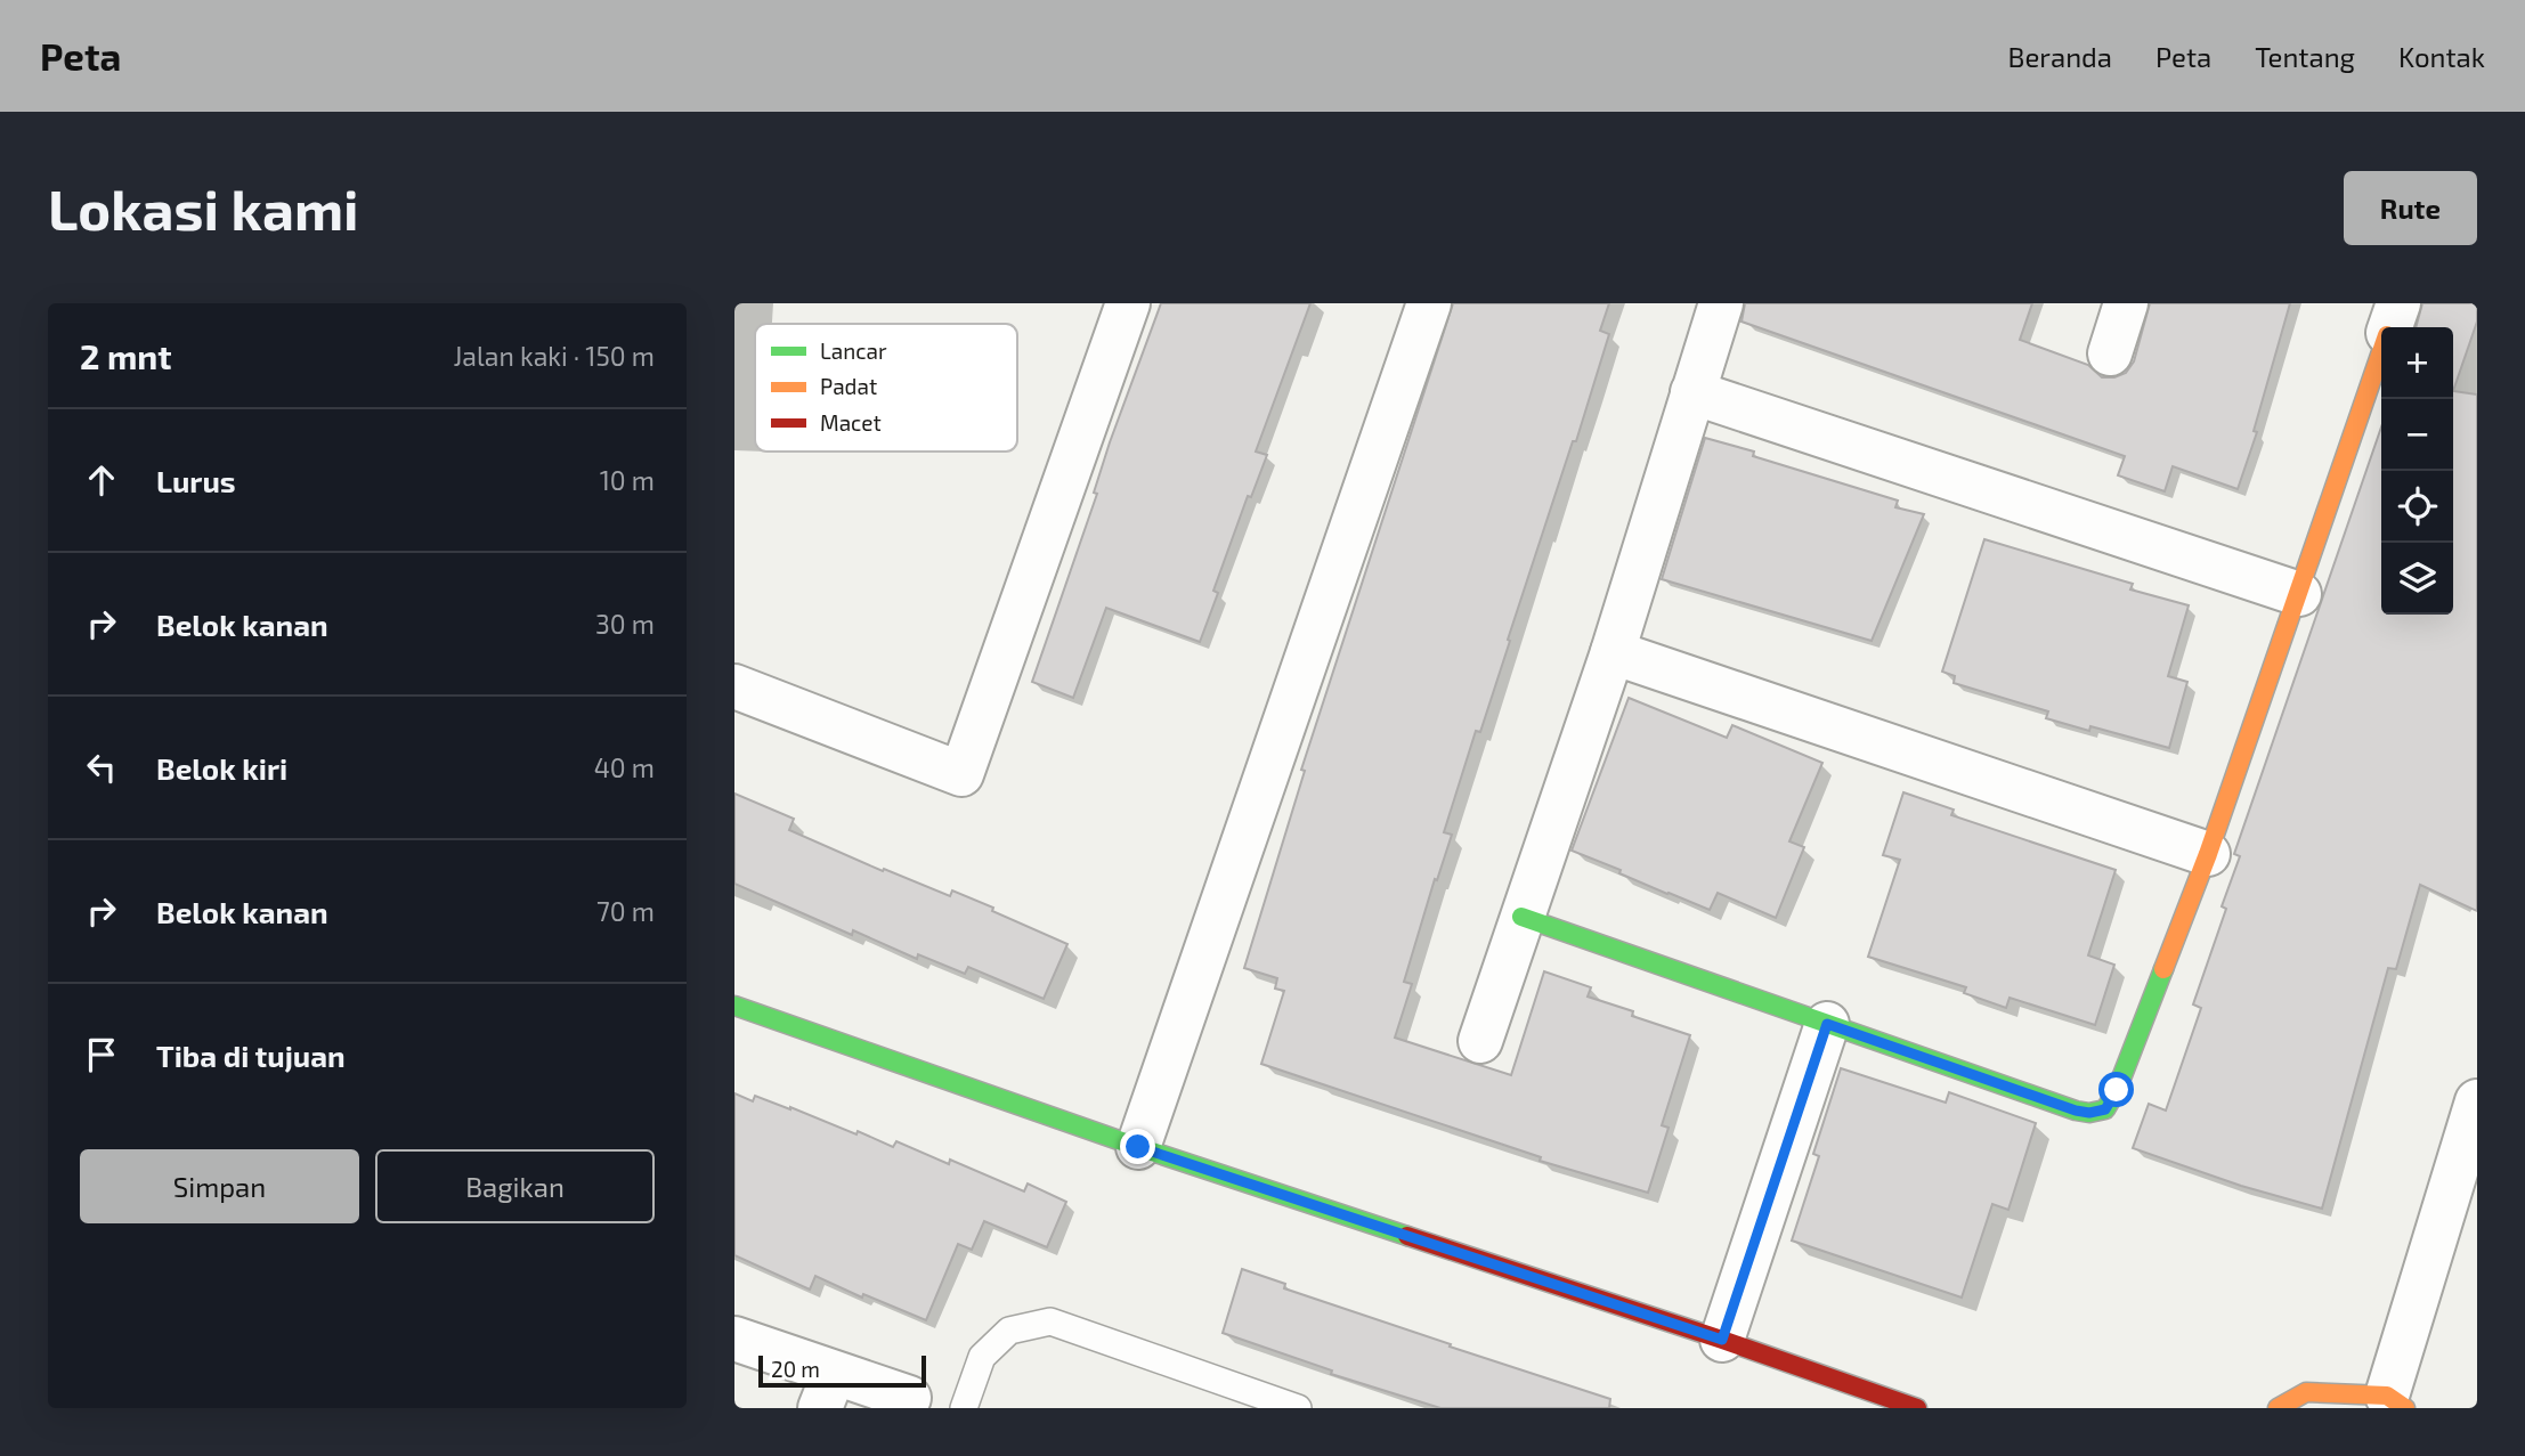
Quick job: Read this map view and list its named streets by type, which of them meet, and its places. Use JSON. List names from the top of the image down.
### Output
{
  "legend": ["Lancar", "Padat", "Macet"],
  "scale_bar": "20 m",
  "page": {
    "header": "Peta",
    "nav": [
      "Beranda",
      "Peta",
      "Tentang",
      "Kontak"
    ],
    "buttons": [
      "Rute",
      ["Simpan", "Bagikan"]
    ],
    "title": "Lokasi kami",
    "heading": ["2 mnt", "Jalan kaki · 150 m"],
    "map_buttons": ["+", "−"],
    "list": [
      ["Lurus", "10 m"],
      ["Belok kanan", "30 m"],
      ["Belok kiri", "40 m"],
      ["Belok kanan", "70 m"],
      "Tiba di tujuan"
    ],
    "scale": "20 m"
  }
}
